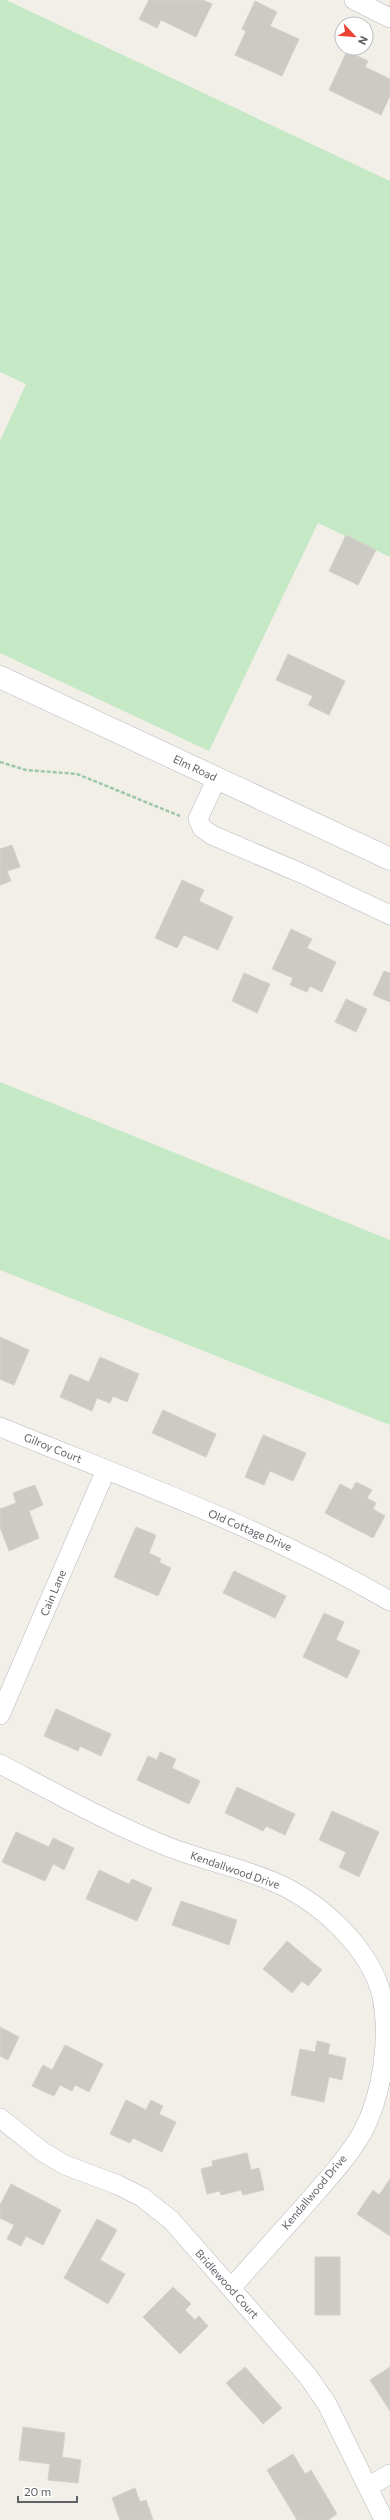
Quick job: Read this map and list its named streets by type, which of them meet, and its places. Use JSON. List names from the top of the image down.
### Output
{
  "streets": {
    "street": [
      "Elm Road",
      "Gilroy Court",
      "Old Cottage Drive",
      "Cain Lane",
      "Kendallwood Drive",
      "Bridlewood Court"
    ]
  },
  "crossings": [
    ["Gilroy Court", "Old Cottage Drive"],
    ["Gilroy Court", "Cain Lane"],
    ["Old Cottage Drive", "Cain Lane"],
    ["Kendallwood Drive", "Bridlewood Court"]
  ],
  "scale_bar": "20 m",
  "north": "bottom right"
}
